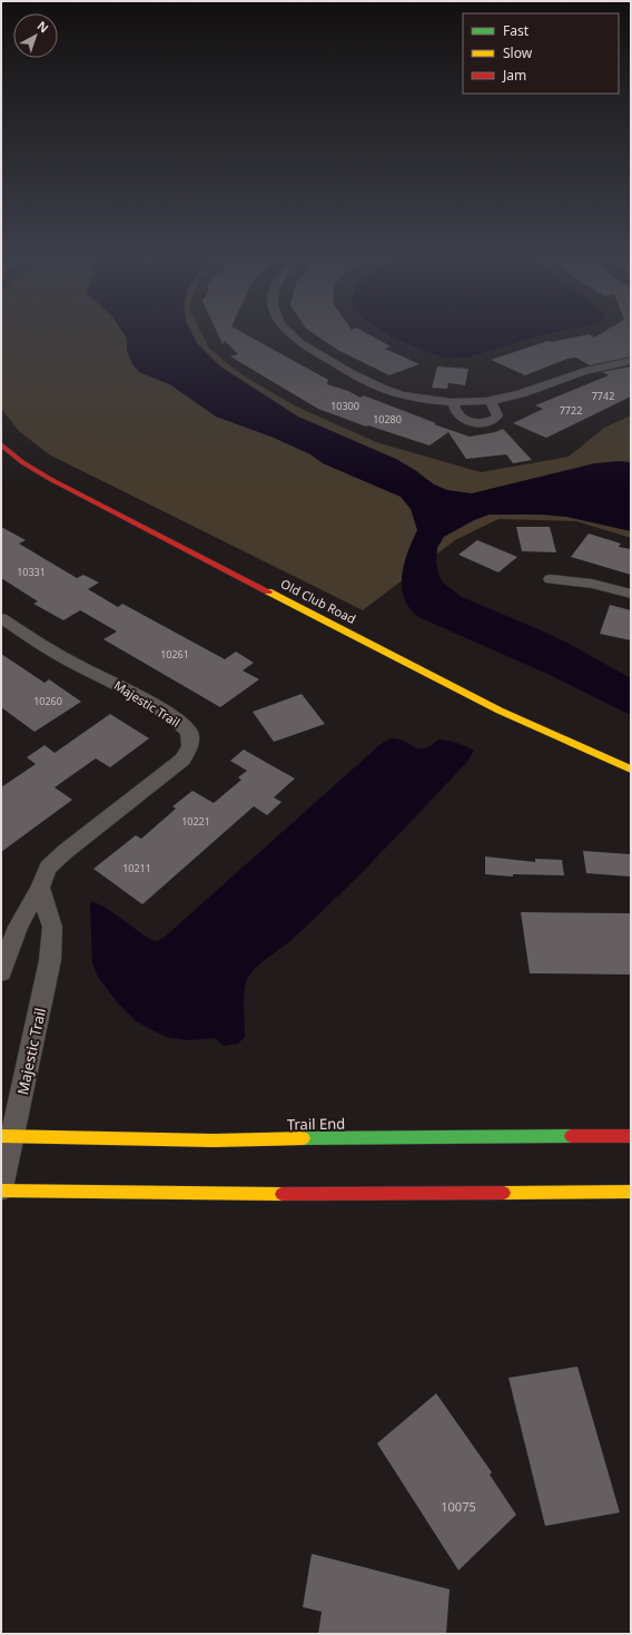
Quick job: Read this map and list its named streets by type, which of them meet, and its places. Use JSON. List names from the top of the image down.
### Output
{
  "streets": {
    "street": ["Old Club Road", "Majestic Trail", "Trail End"]
  },
  "crossings": [
    ["Majestic Trail", "Trail End"]
  ],
  "house_numbers": [
    "7742",
    "10300",
    "7722",
    "10280",
    "10331",
    "10261",
    "10260",
    "10221",
    "10211",
    "10075"
  ],
  "legend": ["Fast", "Slow", "Jam"],
  "north": "top right"
}
